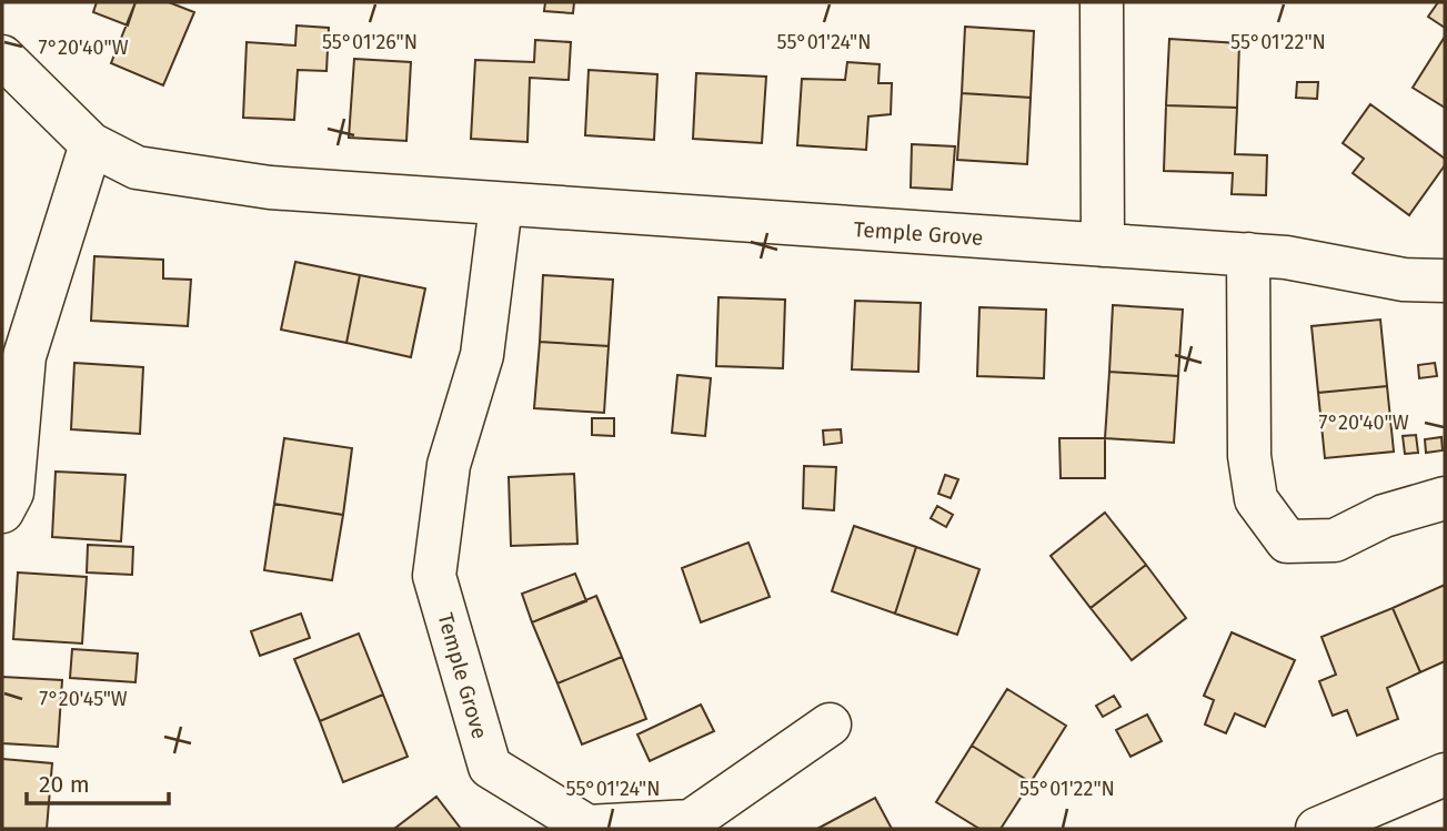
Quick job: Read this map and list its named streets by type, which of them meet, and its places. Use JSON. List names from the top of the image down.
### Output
{
  "streets": {
    "street": ["Temple Grove"]
  },
  "scale_bar": "20 m",
  "coordinates": [
    "55°01'26\"N",
    "55°01'24\"N",
    "55°01'22\"N",
    "7°20'40\"W",
    "7°20'45\"W"
  ]
}
